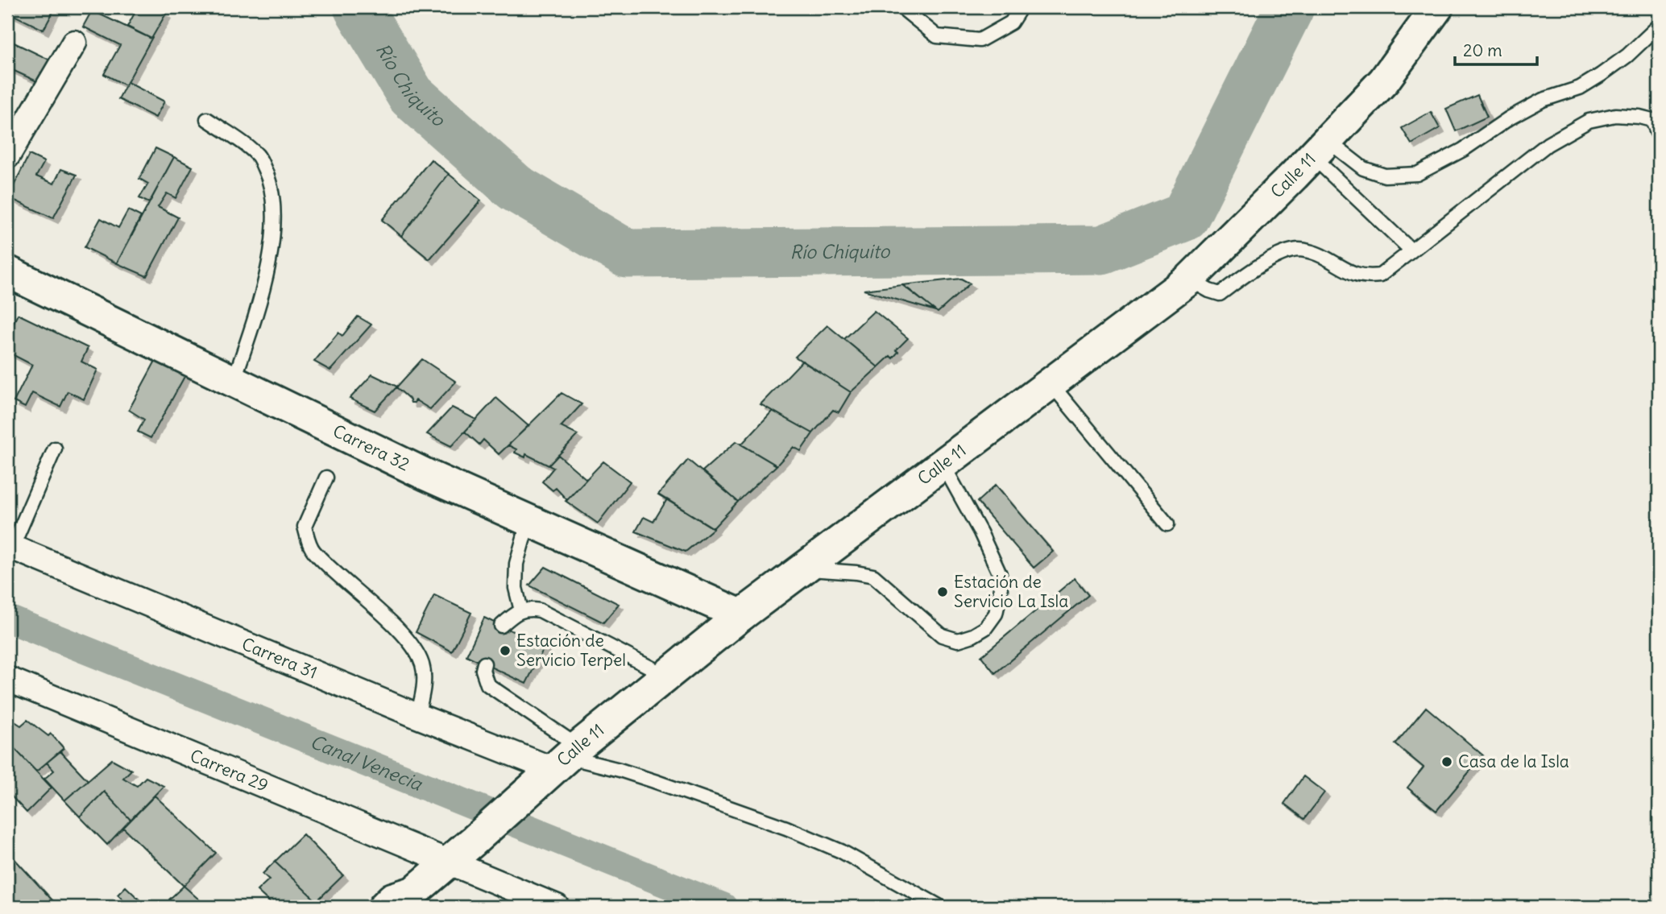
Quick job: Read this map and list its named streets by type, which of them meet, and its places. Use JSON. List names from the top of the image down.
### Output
{
  "streets": {
    "main road": ["Calle 11", "Carrera 32"],
    "street": ["Carrera 31", "Carrera 29"]
  },
  "crossings": [
    ["Calle 11", "Carrera 32"],
    ["Calle 11", "Carrera 31"],
    ["Calle 11", "Carrera 29"]
  ],
  "water": ["Río Chiquito", "Canal Venecia"],
  "places": ["Estación de Servicio La Isla", "Estación de Servicio Terpel", "Casa de la Isla"],
  "scale_bar": "20 m"
}
